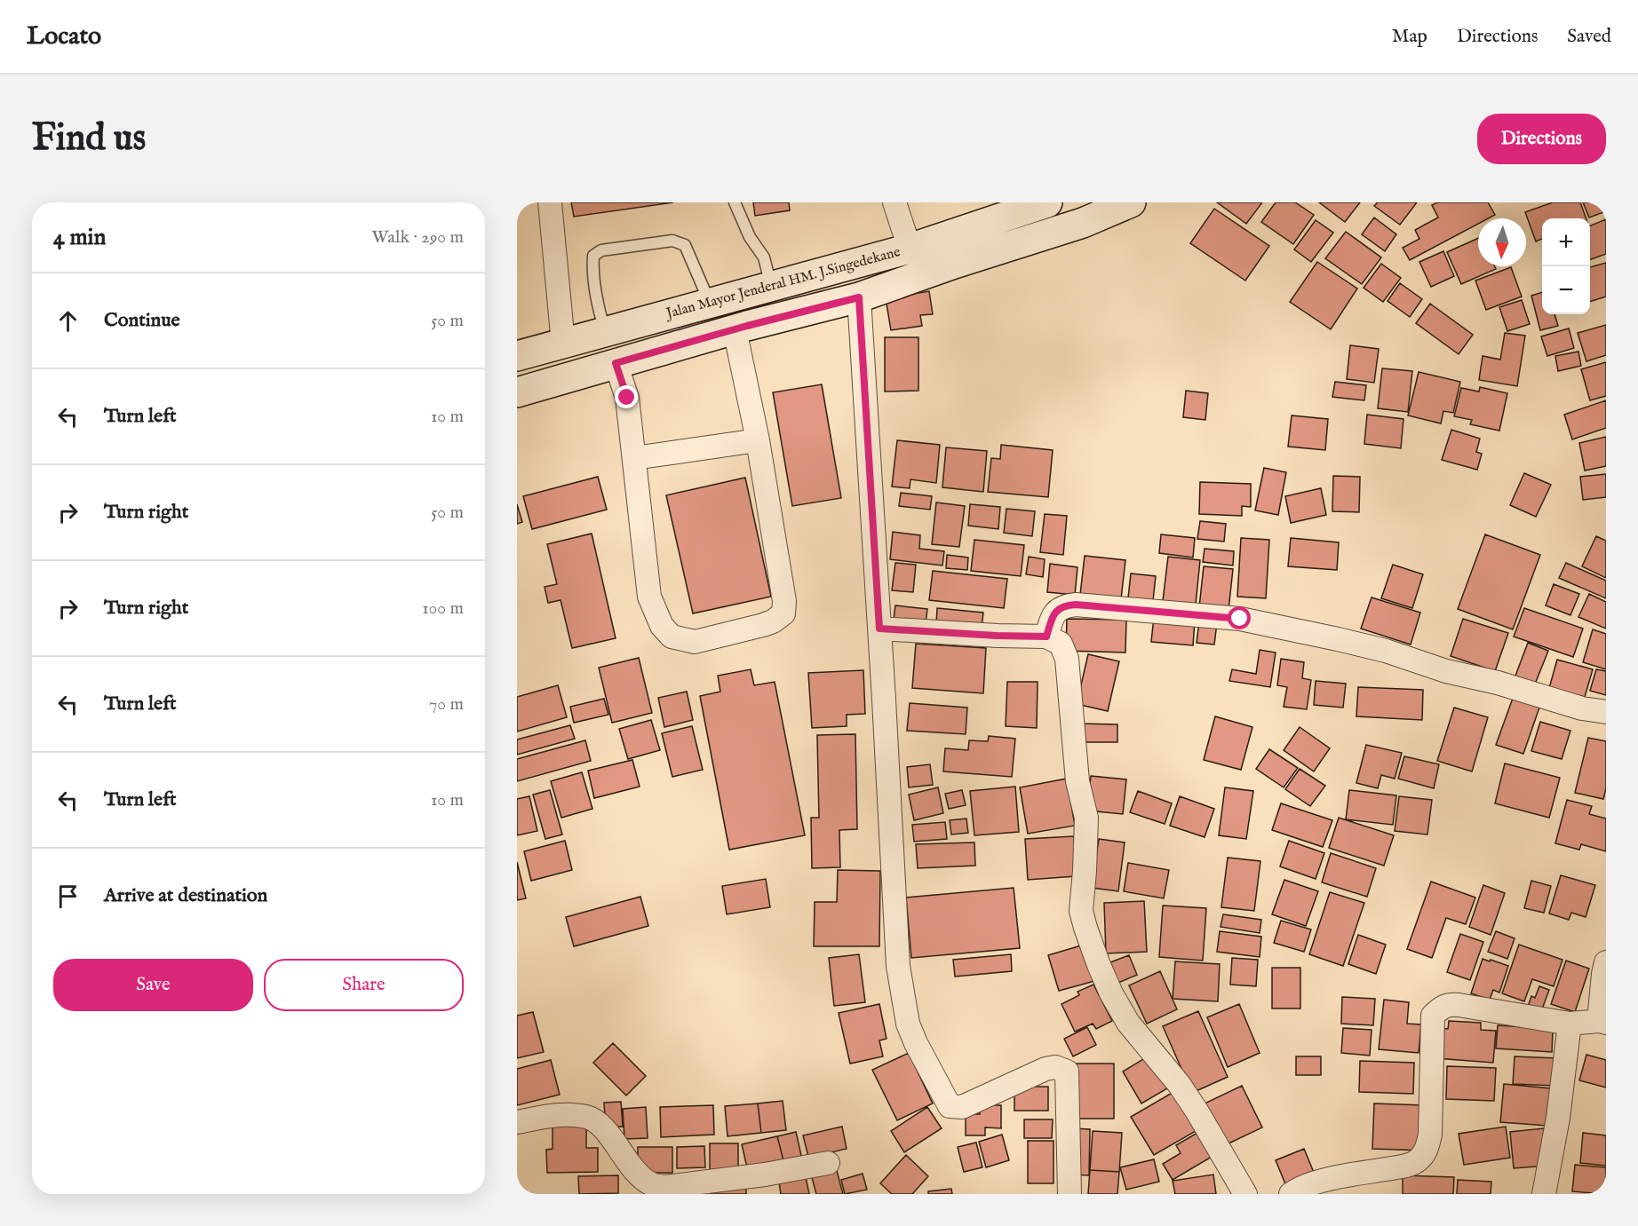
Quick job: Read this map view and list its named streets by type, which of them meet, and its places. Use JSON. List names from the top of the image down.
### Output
{
  "streets": {
    "main road": ["Jalan Mayor Jenderal HM. J.Singedekane"]
  },
  "north": "bottom",
  "page": {
    "header": "Locato",
    "nav": ["Map", "Directions", "Saved"],
    "buttons": [
      "Directions",
      ["Save", "Share"]
    ],
    "title": "Find us",
    "heading": ["4 min", "Walk · 290 m"],
    "map_buttons": ["+", "−"],
    "list": [
      ["Continue", "50 m"],
      ["Turn left", "10 m"],
      ["Turn right", "50 m"],
      ["Turn right", "100 m"],
      ["Turn left", "70 m"],
      ["Turn left", "10 m"],
      "Arrive at destination"
    ]
  }
}
